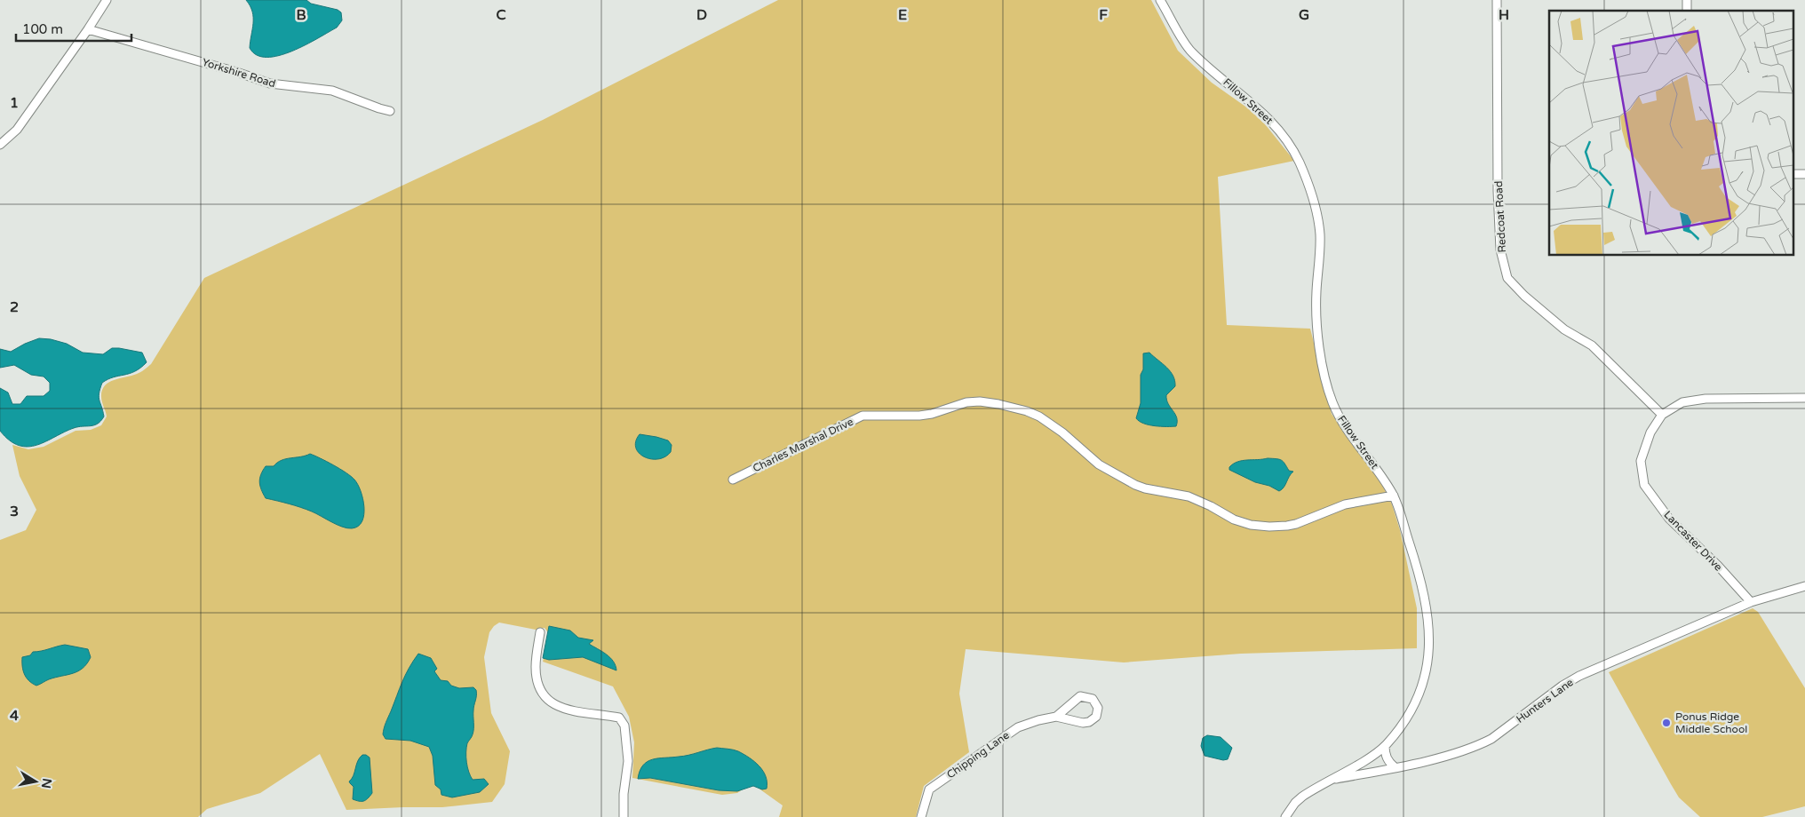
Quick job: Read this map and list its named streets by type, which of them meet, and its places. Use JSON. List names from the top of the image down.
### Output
{
  "streets": {
    "street": [
      "Yorkshire Road",
      "Fillow Street",
      "Redcoat Road",
      "Charles Marshal Drive",
      "Lancaster Drive",
      "Hunters Lane",
      "Chipping Lane"
    ]
  },
  "crossings": [
    ["Fillow Street", "Charles Marshal Drive"],
    ["Fillow Street", "Hunters Lane"],
    ["Redcoat Road", "Lancaster Drive"],
    ["Lancaster Drive", "Hunters Lane"]
  ],
  "places": ["Ponus Ridge Middle School"],
  "scale_bar": "100 m",
  "north": "right",
  "grid": {
    "columns": [
      "B",
      "C",
      "D",
      "E",
      "F",
      "G",
      "H"
    ],
    "rows": [
      "1",
      "2",
      "3",
      "4"
    ]
  }
}
